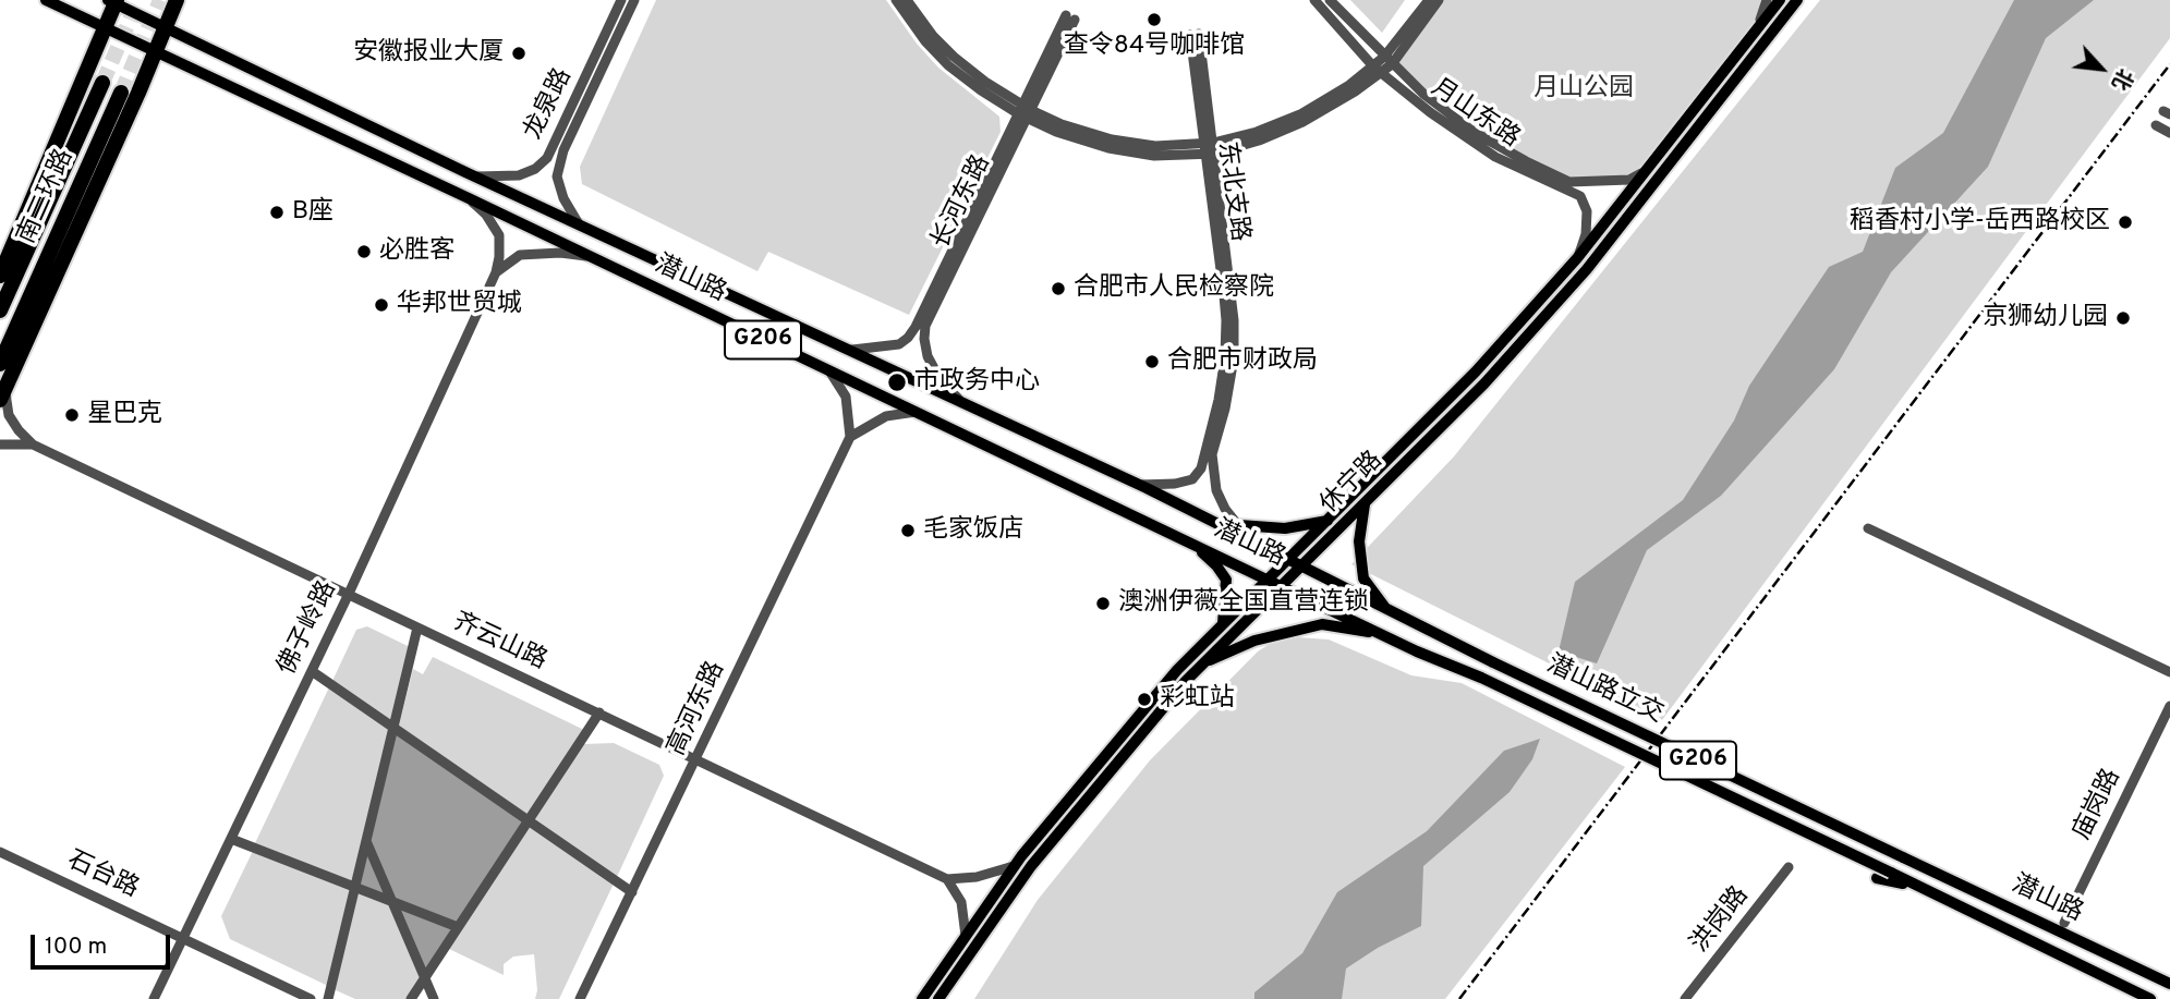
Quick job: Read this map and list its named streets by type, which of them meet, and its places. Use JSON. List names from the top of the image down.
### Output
{
  "streets": {
    "highway": ["南二环路"],
    "main road": [
      "潜山路",
      "G206",
      "休宁路",
      "潜山路立交"
    ],
    "street": [
      "龙泉路",
      "月山东路",
      "东北支路",
      "长河东路",
      "佛子岭路",
      "齐云山路",
      "高河东路",
      "庙岗路",
      "石台路",
      "洪岗路"
    ]
  },
  "crossings": [
    ["龙泉路", "潜山路"],
    ["月山东路", "休宁路"],
    ["东北支路", "潜山路"],
    ["长河东路", "潜山路"],
    ["潜山路", "休宁路"],
    ["潜山路", "潜山路立交"],
    ["佛子岭路", "齐云山路"],
    ["佛子岭路", "石台路"],
    ["齐云山路", "高河东路"]
  ],
  "parks": ["月山公园"],
  "places": [
    "查令84号咖啡馆",
    "安徽报业大厦",
    "B座",
    "稻香村小学-岳西路校区",
    "必胜客",
    "合肥市人民检察院",
    "华邦世贸城",
    "京狮幼儿园",
    "合肥市财政局",
    "市政务中心",
    "星巴克",
    "毛家饭店",
    "澳洲伊薇全国直营连锁",
    "彩虹站"
  ],
  "scale_bar": "100 m",
  "north": "bottom right"
}
